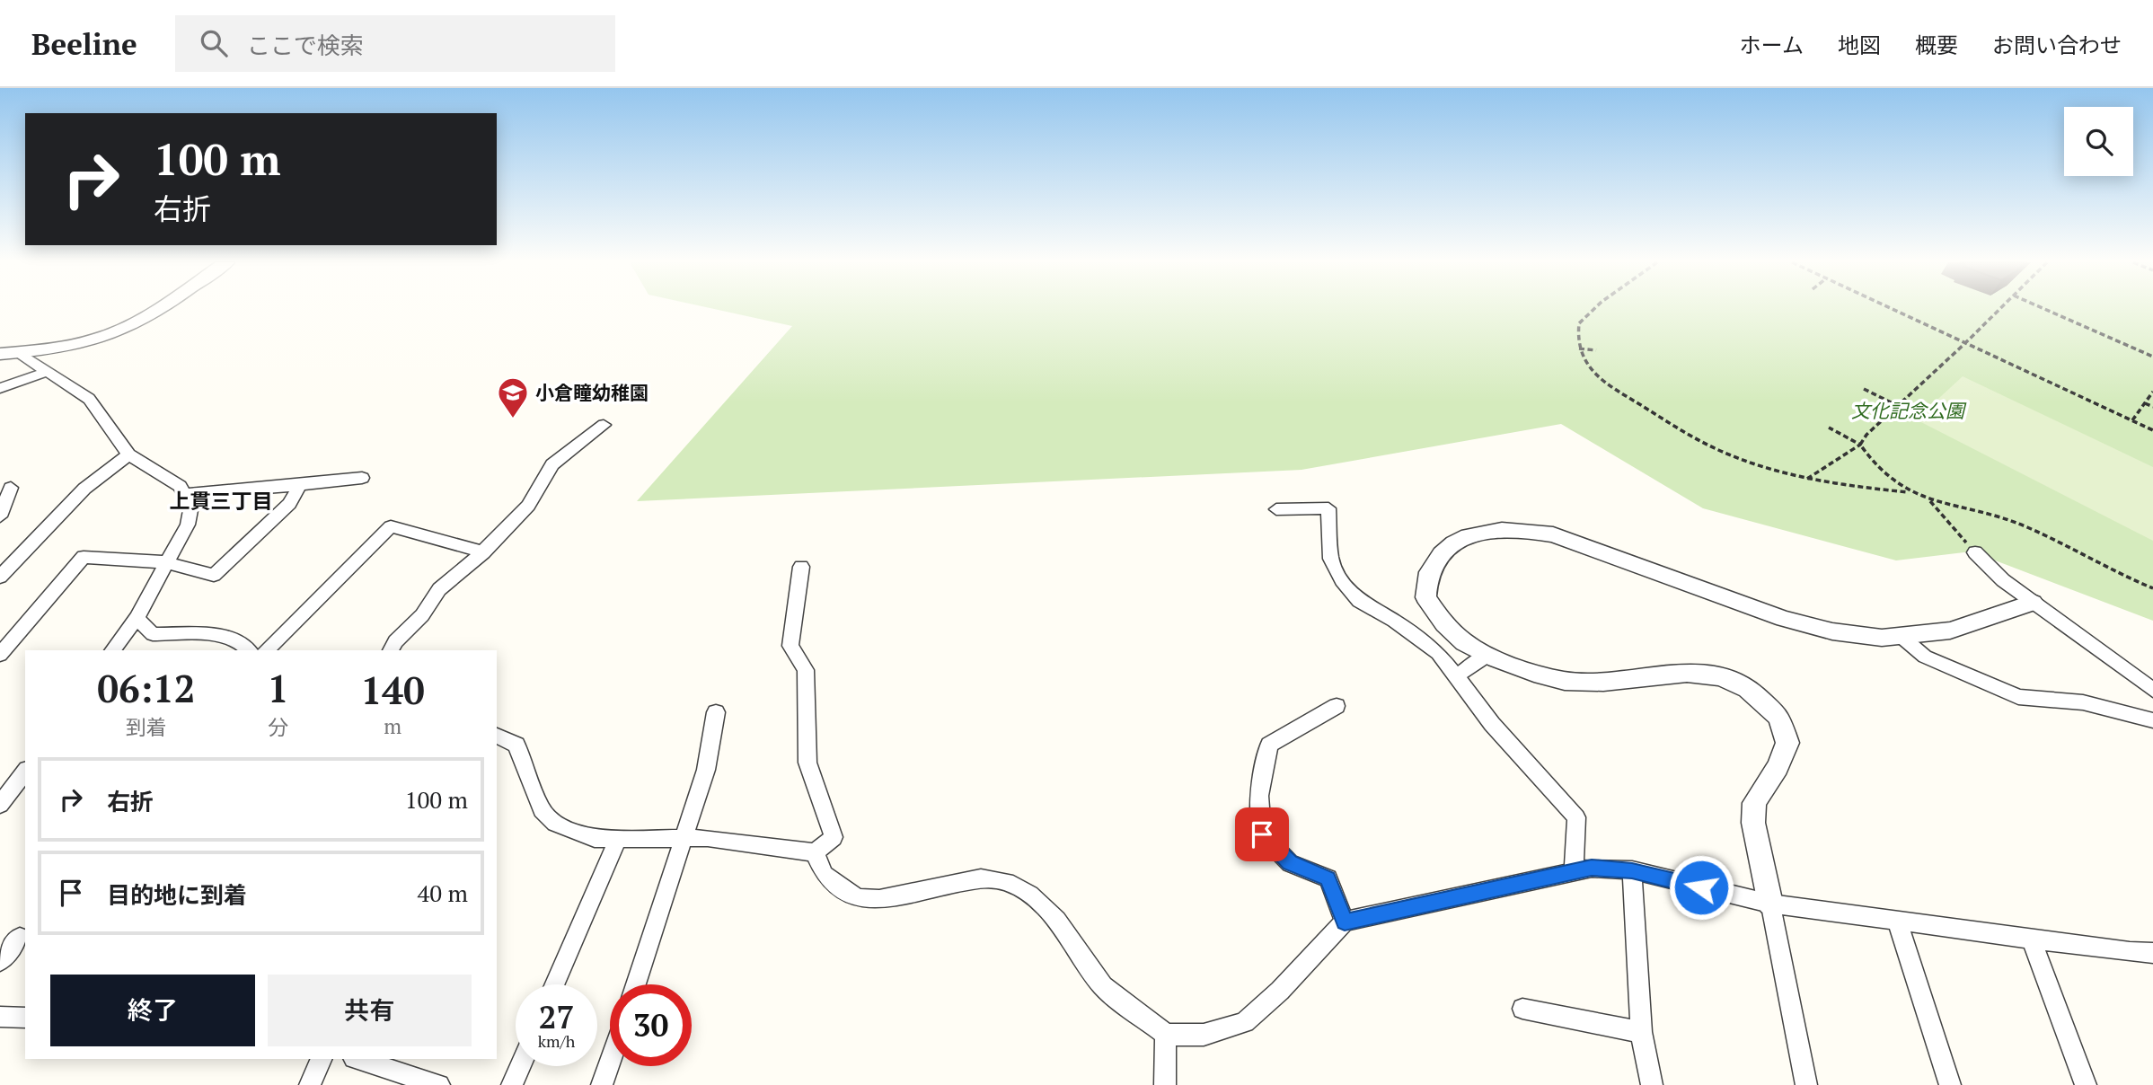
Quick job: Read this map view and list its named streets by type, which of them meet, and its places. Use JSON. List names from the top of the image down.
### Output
{
  "districts": ["上貫三丁目"],
  "parks": ["文化記念公園"],
  "places": {
    "school or university": ["小倉瞳幼稚園"]
  },
  "page": {
    "header": "Beeline",
    "search": "ここで検索",
    "nav": [
      "ホーム",
      "地図",
      "概要",
      "お問い合わせ"
    ],
    "turn": ["100 m", "右折"],
    "eta": [
      "06:12",
      "到着",
      "1",
      "分",
      "140",
      "m"
    ],
    "list": [
      {
        "name": "右折",
        "value": "100 m"
      },
      {
        "name": "目的地に到着",
        "value": "40 m"
      }
    ],
    "buttons": ["終了", "共有"],
    "speed": "27 km/h",
    "limit": "30"
  }
}
